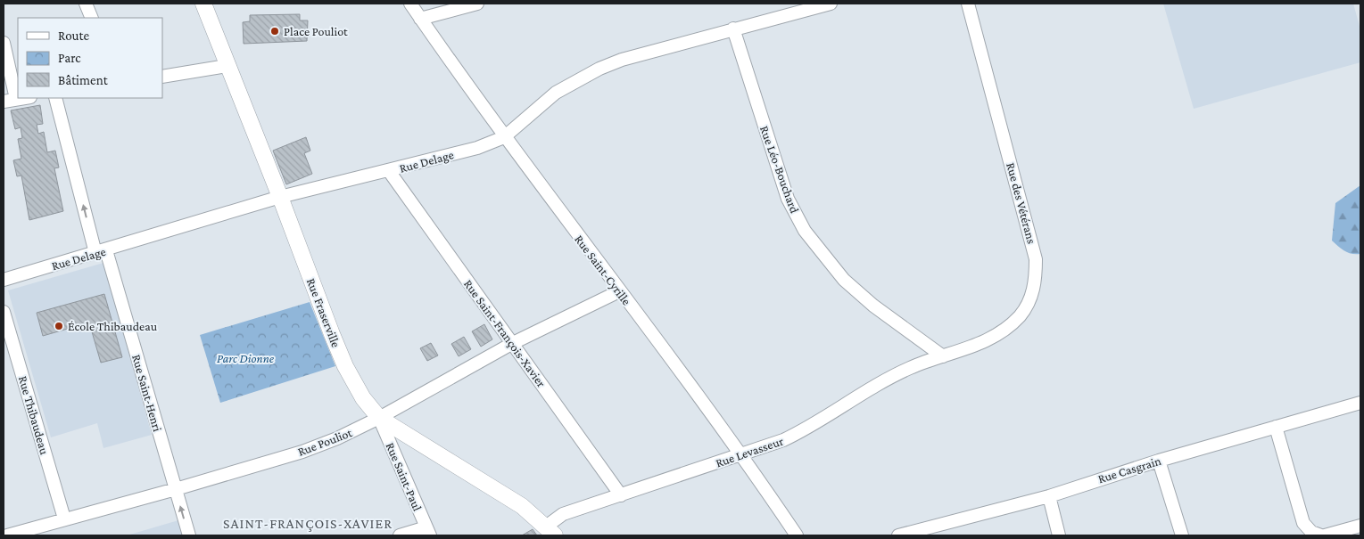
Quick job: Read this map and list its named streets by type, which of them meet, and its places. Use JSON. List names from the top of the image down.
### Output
{
  "streets": {
    "main road": ["Rue Fraserville"],
    "street": [
      "Rue Delage",
      "Rue Léo-Bouchard",
      "Rue des Vétérans",
      "Rue Saint-Cyrille",
      "Rue Saint-François-Xavier",
      "Rue Saint-Henri",
      "Rue Thibaudeau",
      "Rue Pouliot",
      "Rue Levasseur",
      "Rue Casgrain",
      "Rue Saint-Paul"
    ]
  },
  "crossings": [
    ["Rue Delage", "Rue Léo-Bouchard"],
    ["Rue Delage", "Rue Saint-Cyrille"],
    ["Rue Delage", "Rue Fraserville"],
    ["Rue Delage", "Rue Saint-François-Xavier"],
    ["Rue Delage", "Rue Saint-Henri"],
    ["Rue Léo-Bouchard", "Rue des Vétérans"],
    ["Rue Léo-Bouchard", "Rue Levasseur"],
    ["Rue des Vétérans", "Rue Levasseur"],
    ["Rue Saint-Cyrille", "Rue Pouliot"],
    ["Rue Saint-Cyrille", "Rue Levasseur"],
    ["Rue Fraserville", "Rue Pouliot"],
    ["Rue Fraserville", "Rue Levasseur"],
    ["Rue Fraserville", "Rue Saint-Paul"],
    ["Rue Saint-François-Xavier", "Rue Pouliot"],
    ["Rue Saint-François-Xavier", "Rue Levasseur"],
    ["Rue Saint-Henri", "Rue Pouliot"],
    ["Rue Thibaudeau", "Rue Pouliot"],
    ["Rue Pouliot", "Rue Saint-Paul"]
  ],
  "one_way": ["Rue Saint-Henri"],
  "districts": ["SAINT-FRANÇOIS-XAVIER"],
  "parks": ["Parc Dionne"],
  "places": ["Place Pouliot", "École Thibaudeau"],
  "legend": ["Route", "Parc", "Bâtiment"]
}
